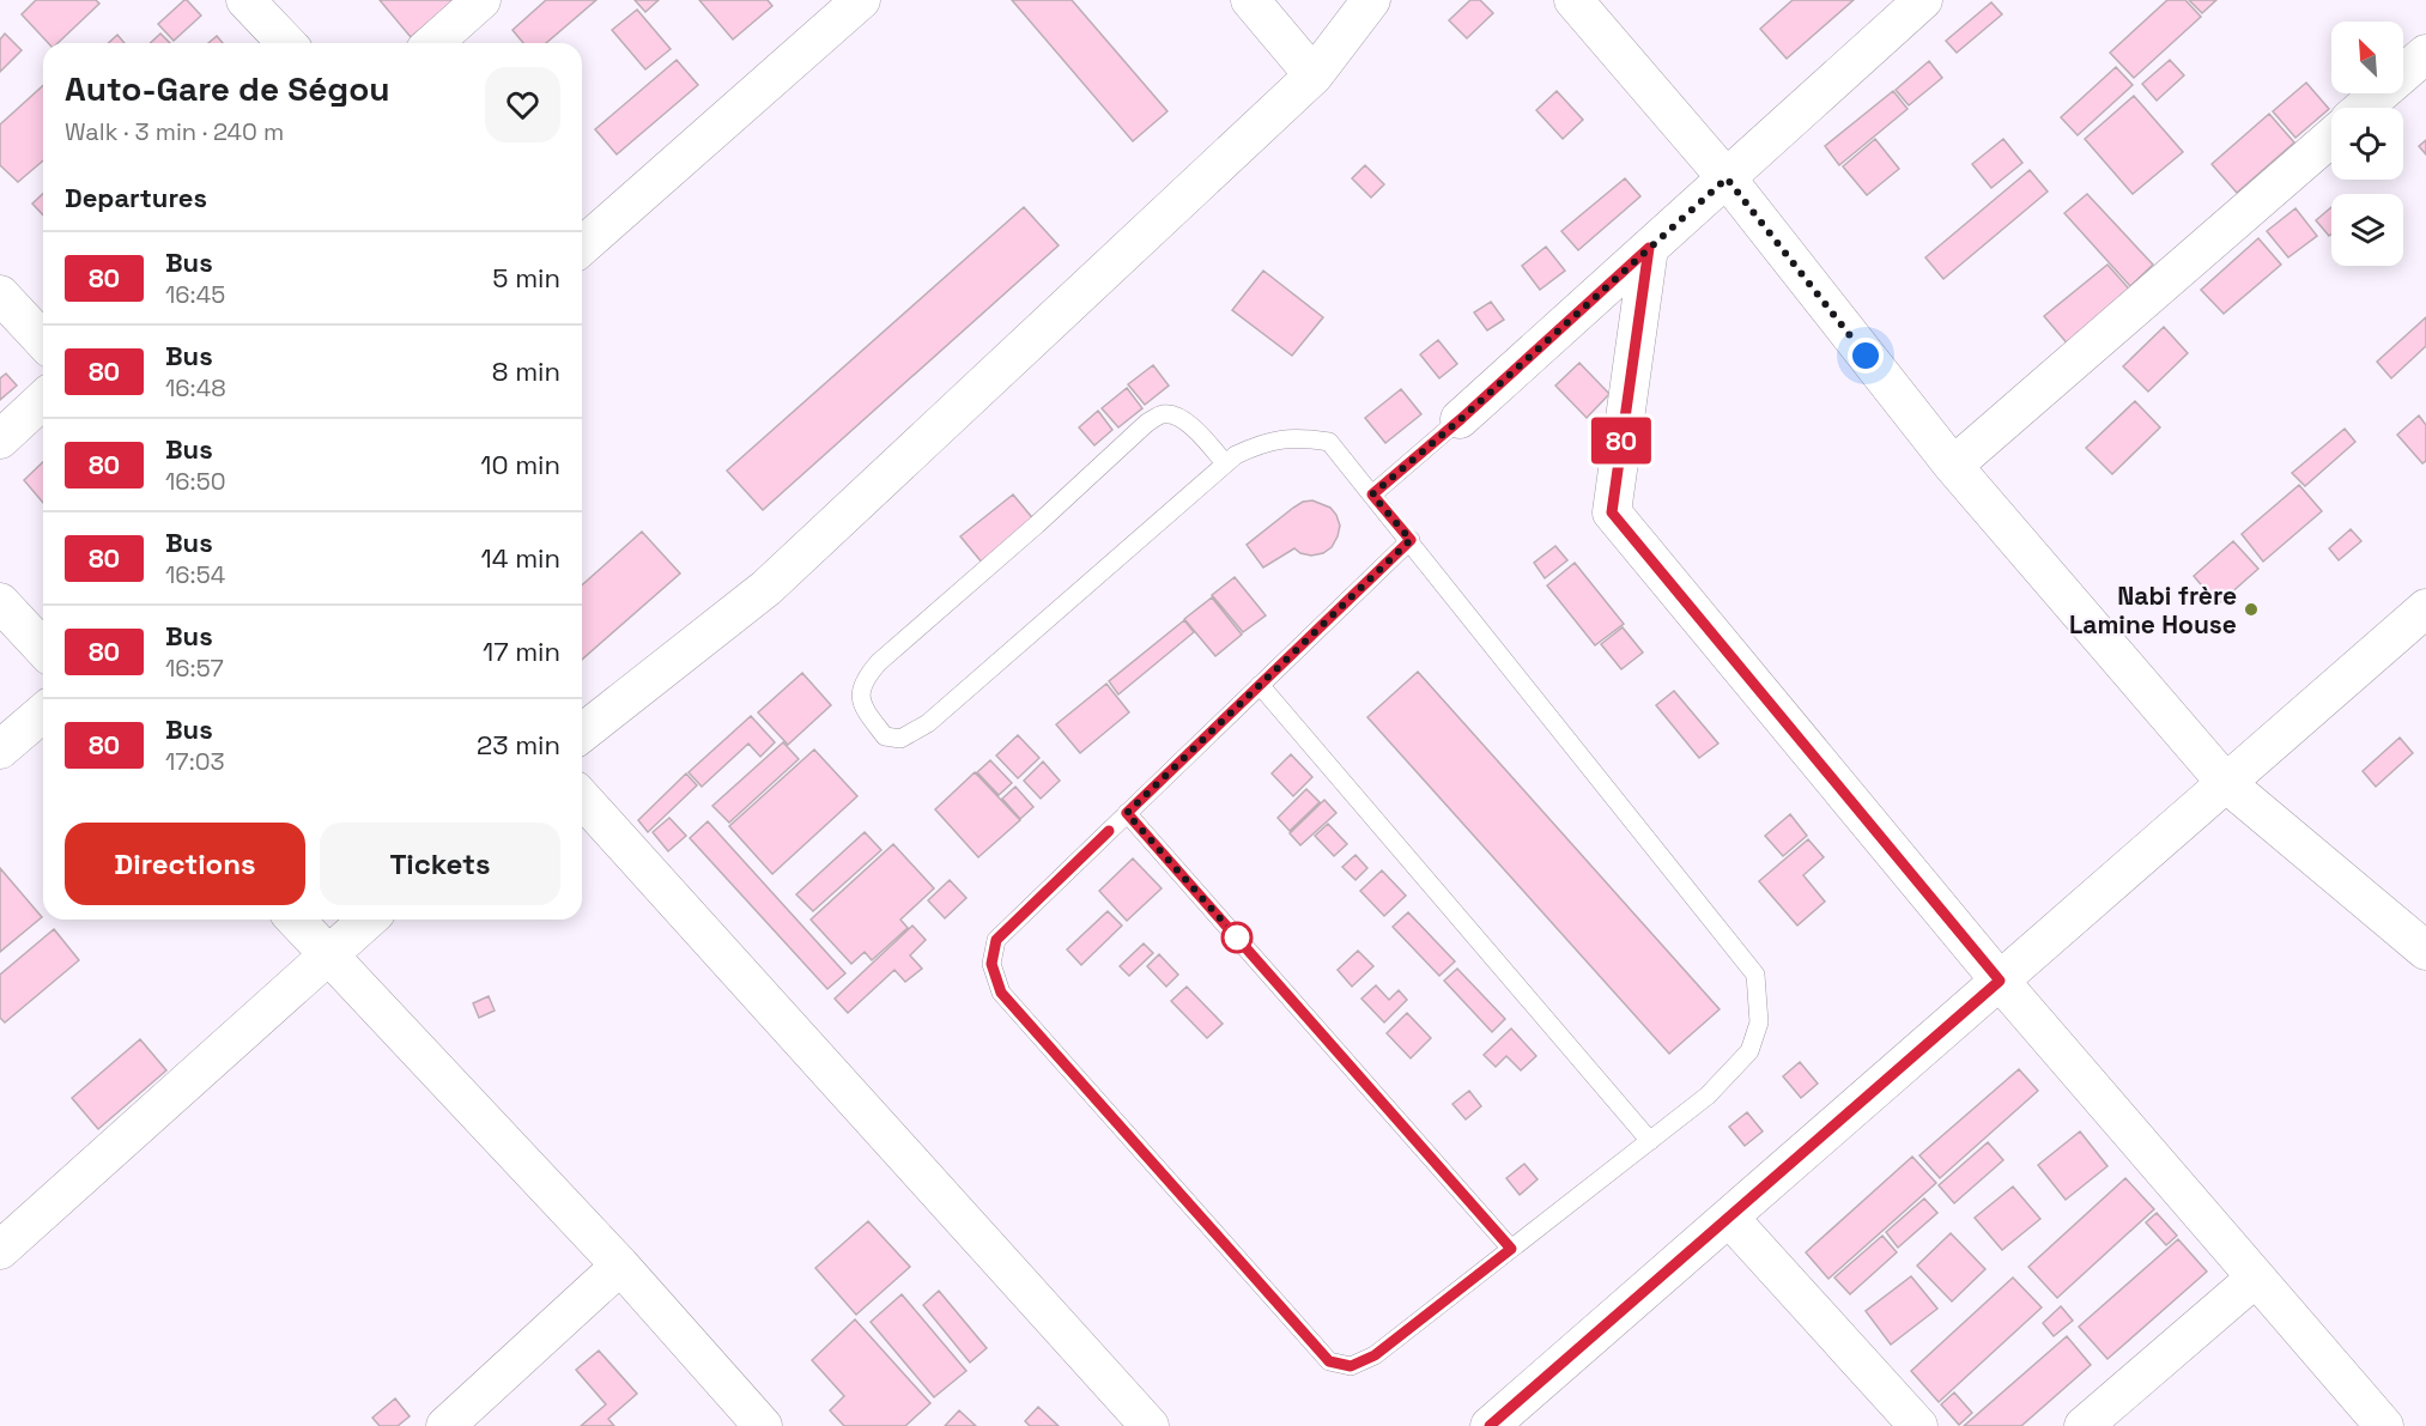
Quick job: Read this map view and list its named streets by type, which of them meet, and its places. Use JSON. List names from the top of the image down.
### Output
{
  "places": ["Nabi frère Lamine House"],
  "lines": ["bus line 80"],
  "north": "top left",
  "page": {
    "on_map": "80",
    "heading": [
      ["Auto-Gare de Ségou", "Walk · 3 min · 240 m"],
      "Departures"
    ],
    "list": [
      {
        "mark": "80",
        "name": "Bus",
        "note": "16:45",
        "value": "5 min"
      },
      {
        "mark": "80",
        "name": "Bus",
        "note": "16:48",
        "value": "8 min"
      },
      {
        "mark": "80",
        "name": "Bus",
        "note": "16:50",
        "value": "10 min"
      },
      {
        "mark": "80",
        "name": "Bus",
        "note": "16:54",
        "value": "14 min"
      },
      {
        "mark": "80",
        "name": "Bus",
        "note": "16:57",
        "value": "17 min"
      },
      {
        "mark": "80",
        "name": "Bus",
        "note": "17:03",
        "value": "23 min"
      }
    ],
    "buttons": ["Directions", "Tickets"]
  }
}
